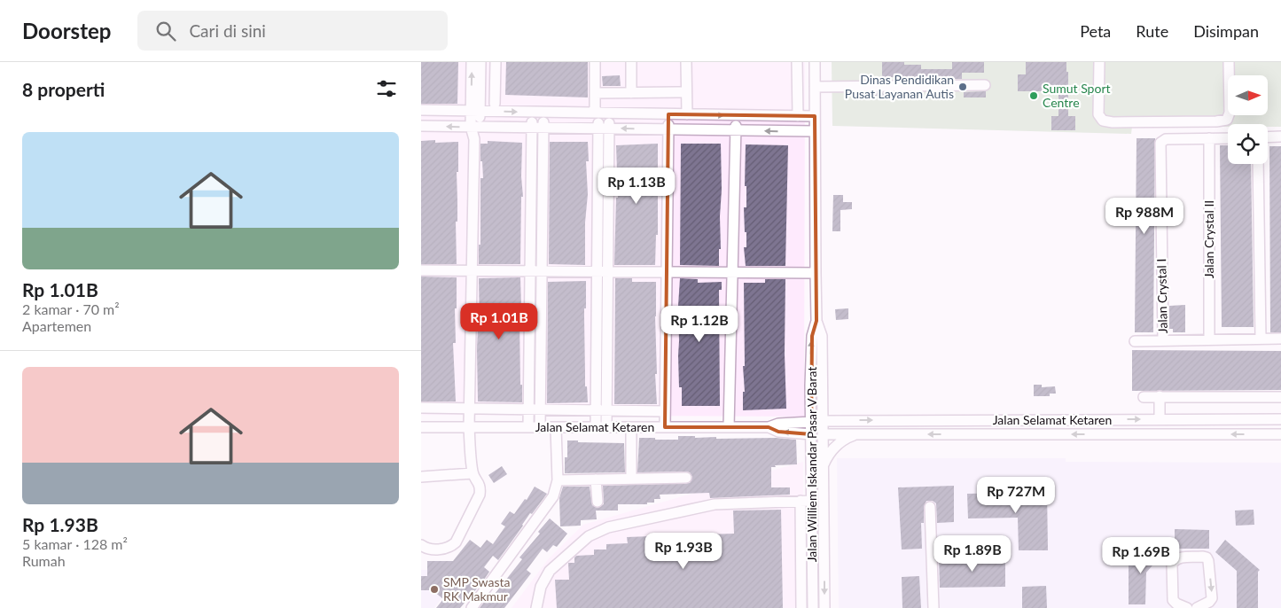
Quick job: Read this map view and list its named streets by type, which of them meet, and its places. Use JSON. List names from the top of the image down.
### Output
{
  "streets": {
    "street": [
      "Jalan Crystal II",
      "Jalan Crystal I",
      "Jalan Selamat Ketaren",
      "Jalan Williem Iskandar Pasar V Barat"
    ]
  },
  "crossings": [
    ["Jalan Crystal II", "Jalan Crystal I"],
    ["Jalan Selamat Ketaren", "Jalan Williem Iskandar Pasar V Barat"]
  ],
  "places": ["Dinas Pendidikan Pusat Layanan Autis", "Sumut Sport Centre", "SMP Swasta RK Makmur"],
  "north": "right",
  "page": {
    "header": "Doorstep",
    "search": "Cari di sini",
    "nav": ["Peta", "Rute", "Disimpan"],
    "heading": "8 properti",
    "list": [
      {
        "name": "Rp 1.01B",
        "note": "2 kamar · 70 m² · Apartemen"
      },
      {
        "name": "Rp 1.93B",
        "note": "5 kamar · 128 m² · Rumah"
      }
    ],
    "price": [
      "Rp 1.13B",
      "Rp 988M",
      "Rp 1.01B",
      "Rp 1.12B",
      "Rp 727M",
      "Rp 1.93B",
      "Rp 1.89B",
      "Rp 1.69B"
    ]
  }
}
